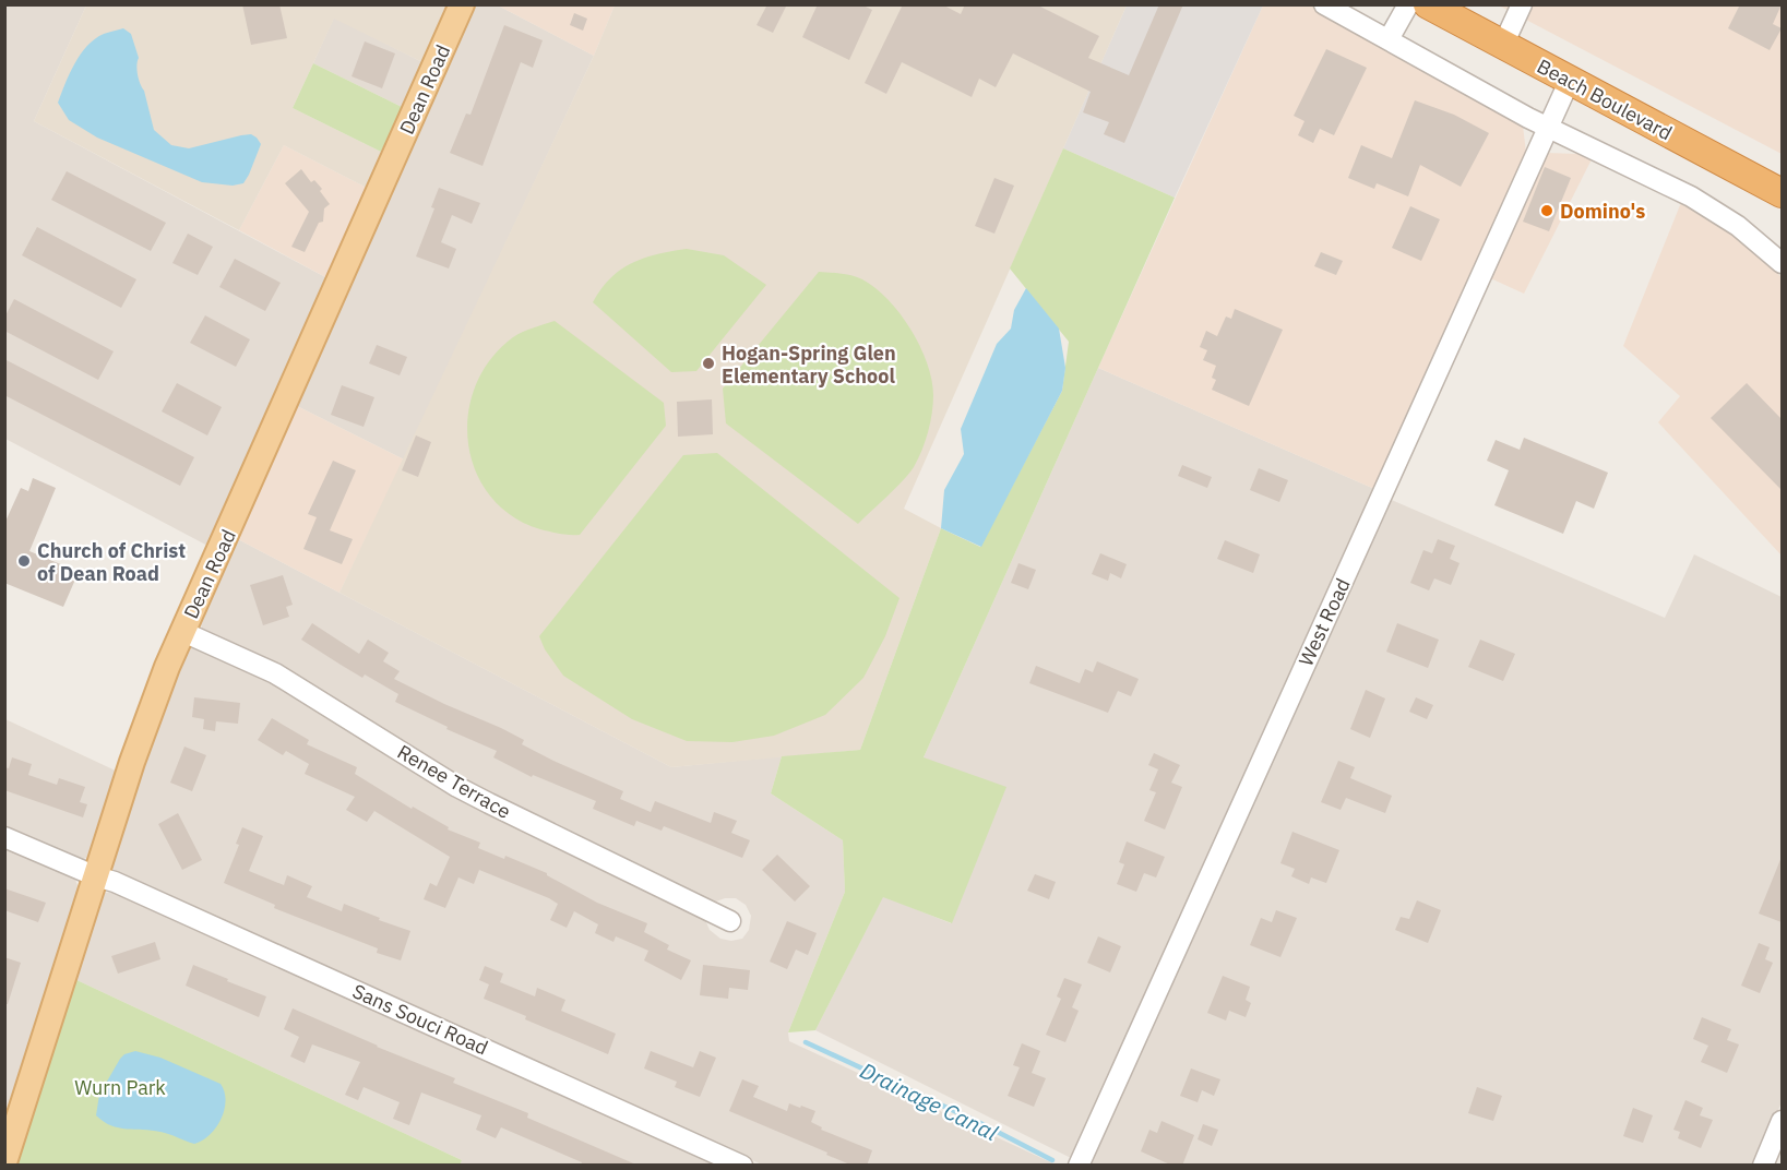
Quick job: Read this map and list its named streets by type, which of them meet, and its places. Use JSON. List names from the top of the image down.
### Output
{
  "streets": {
    "highway": ["Beach Boulevard"],
    "main road": ["Dean Road"],
    "street": ["West Road", "Renee Terrace", "Sans Souci Road"]
  },
  "crossings": [
    ["Dean Road", "Renee Terrace"],
    ["Dean Road", "Sans Souci Road"],
    ["Beach Boulevard", "West Road"]
  ],
  "water": ["Drainage Canal"],
  "parks": ["Wurn Park"],
  "places": ["Domino's", "Hogan-Spring Glen Elementary School", "Church of Christ of Dean Road"]
}
